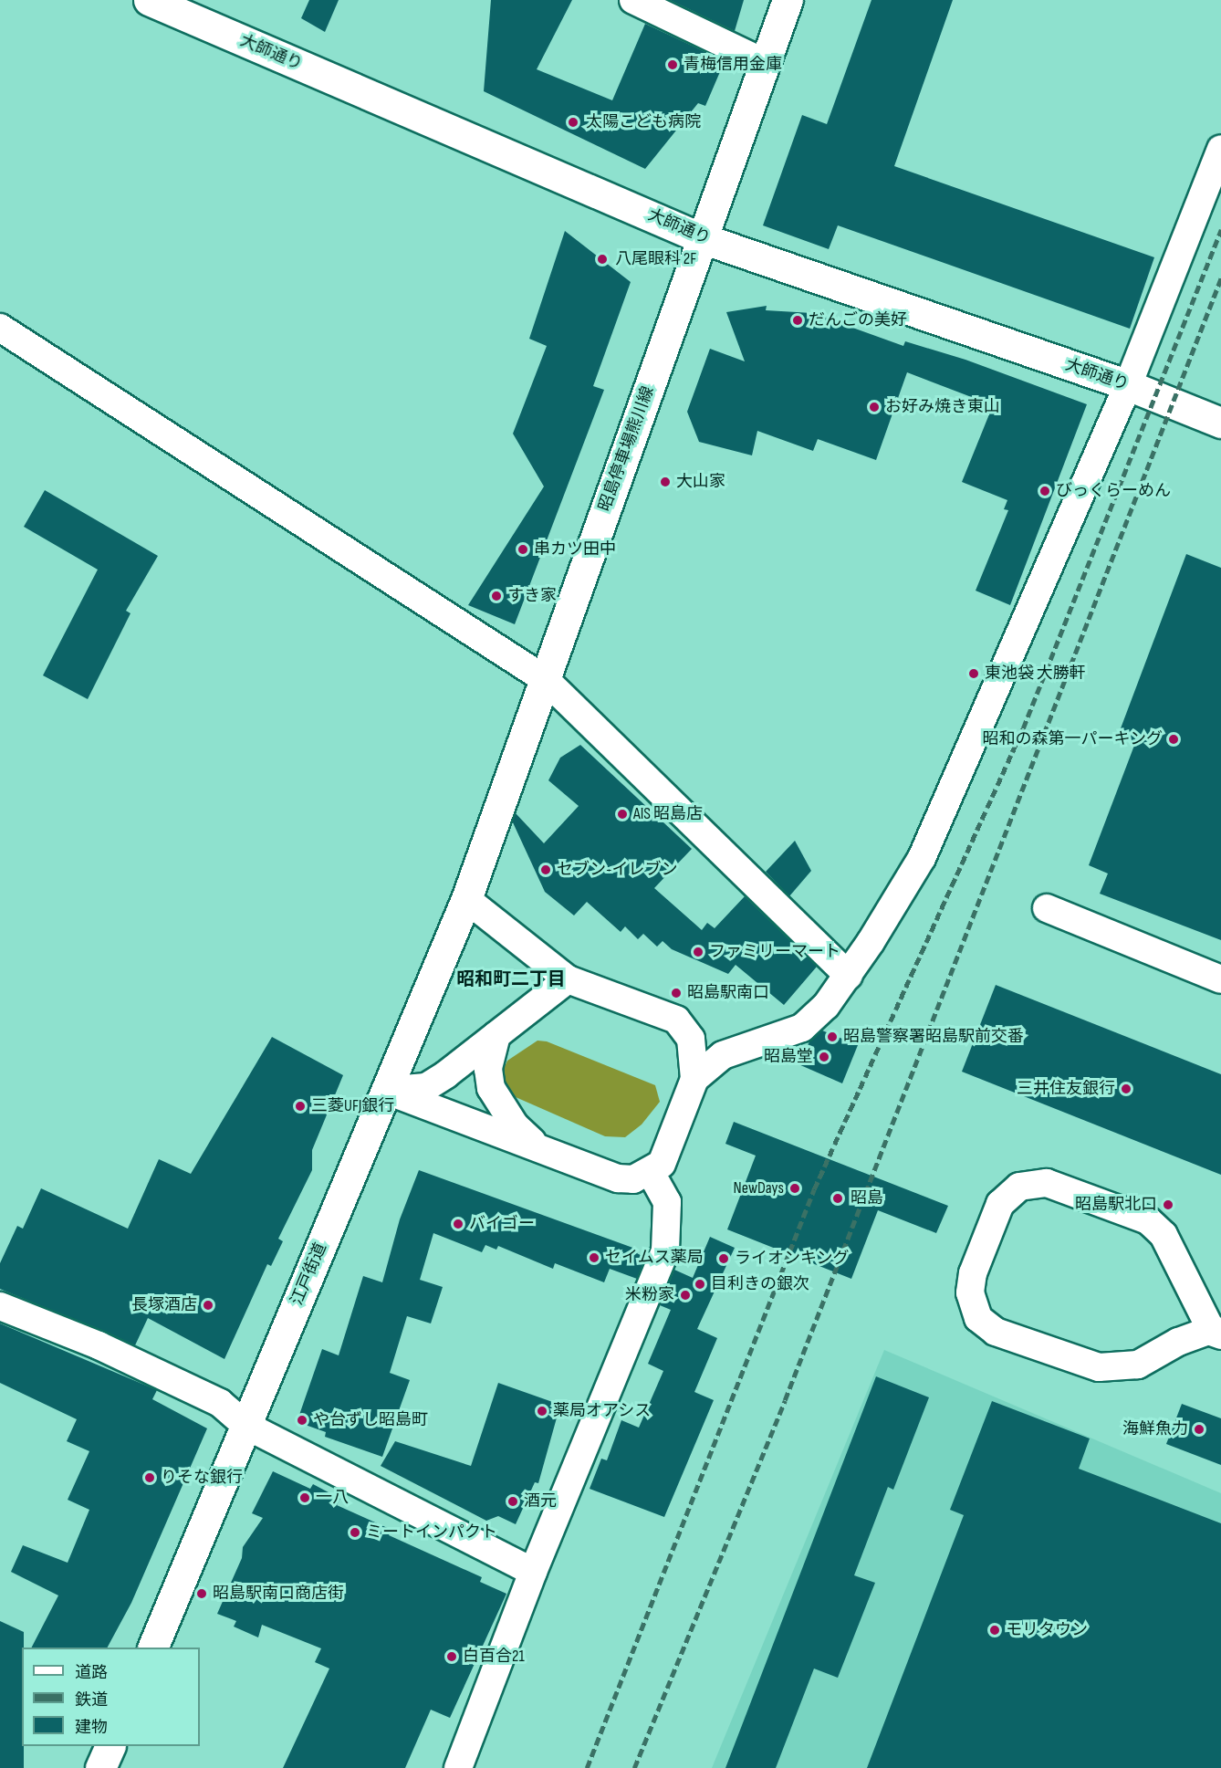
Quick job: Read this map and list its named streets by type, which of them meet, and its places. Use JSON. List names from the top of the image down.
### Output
{
  "streets": {
    "street": ["大師通り", "昭島停車場熊川線", "江戸街道"]
  },
  "crossings": [
    ["大師通り", "昭島停車場熊川線"],
    ["昭島停車場熊川線", "江戸街道"]
  ],
  "districts": ["昭和町二丁目"],
  "places": [
    "青梅信用金庫",
    "太陽こども病院",
    "八尾眼科 2F",
    "だんごの美好",
    "お好み焼き東山",
    "大山家",
    "びっくらーめん",
    "串カツ田中",
    "すき家",
    "東池袋 大勝軒",
    "昭和の森第一パーキング",
    "AIS 昭島店",
    "セブン-イレブン",
    "ファミリーマート",
    "昭島駅南口",
    "昭島警察署昭島駅前交番",
    "昭島堂",
    "三井住友銀行",
    "三菱UFJ銀行",
    "NewDays",
    "昭島",
    "昭島駅北口",
    "バイゴー",
    "セイムス薬局",
    "ライオンキング",
    "目利きの銀次",
    "米粉家",
    "長塚酒店",
    "薬局オアシス",
    "や台ずし昭島町",
    "海鮮魚力",
    "りそな銀行",
    "一八",
    "酒元",
    "ミートインパクト",
    "昭島駅南口商店街",
    "モリタウン",
    "白百合21"
  ],
  "legend": ["道路", "鉄道", "建物"]
}
